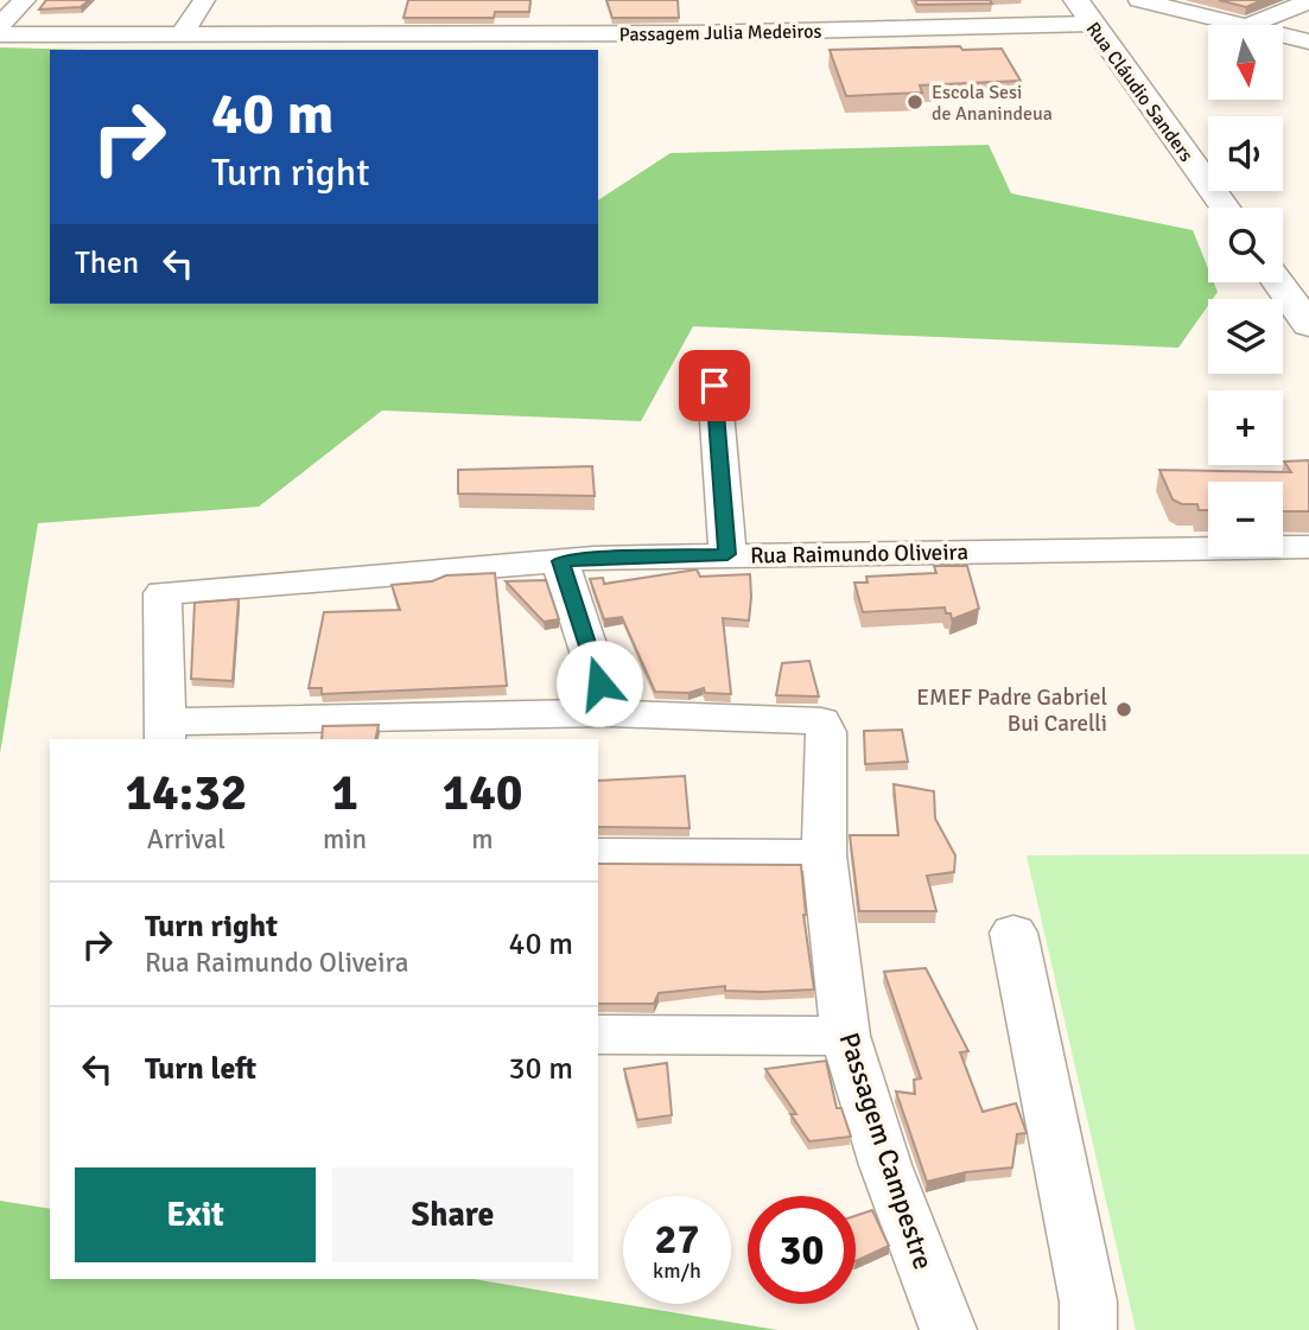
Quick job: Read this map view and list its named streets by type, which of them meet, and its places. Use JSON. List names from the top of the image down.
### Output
{
  "streets": {
    "main road": ["Rua Cláudio Sanders"],
    "street": ["Passagem Julia Medeiros", "Rua Raimundo Oliveira", "Passagem Campestre"]
  },
  "crossings": [
    ["Passagem Julia Medeiros", "Rua Cláudio Sanders"]
  ],
  "places": ["Escola Sesi de Ananindeua", "EMEF Padre Gabriel Bui Carelli"],
  "north": "bottom",
  "page": {
    "map_buttons": ["+", "−"],
    "turn": ["40 m", "Turn right"],
    "then": "Then",
    "eta": [
      "14:32",
      "Arrival",
      "1",
      "min",
      "140",
      "m"
    ],
    "list": [
      {
        "name": "Turn right",
        "note": "Rua Raimundo Oliveira",
        "value": "40 m"
      },
      {
        "name": "Turn left",
        "value": "30 m"
      }
    ],
    "buttons": ["Exit", "Share"],
    "speed": "27 km/h",
    "limit": "30"
  }
}
